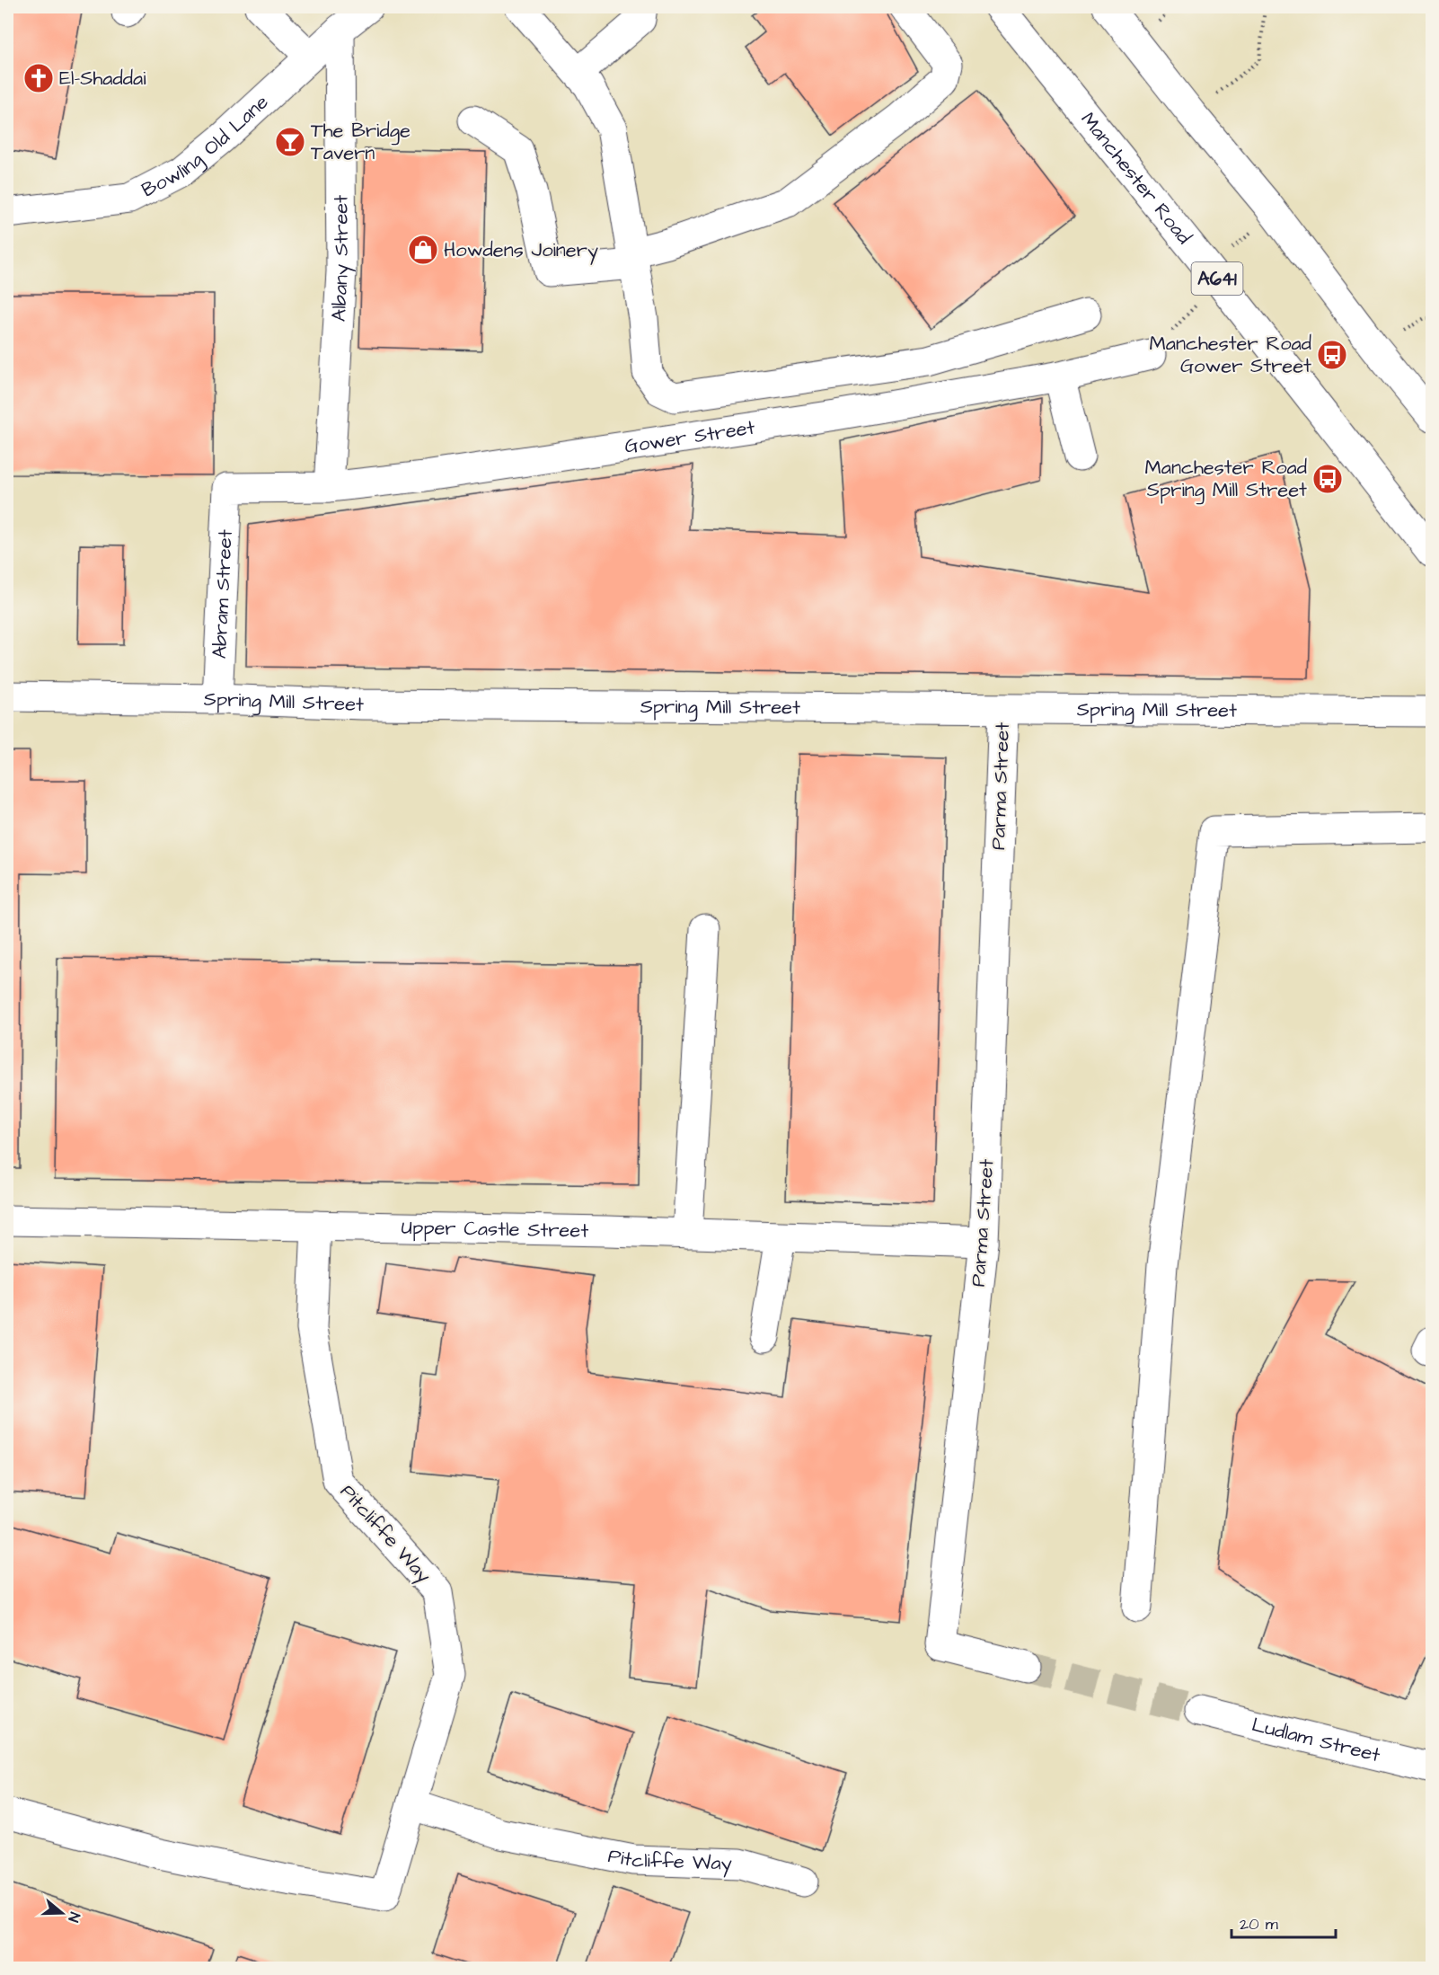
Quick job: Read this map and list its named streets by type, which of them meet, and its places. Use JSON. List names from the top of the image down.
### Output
{
  "streets": {
    "street": [
      "Bowling Old Lane",
      "Manchester Road",
      "Albany Street",
      "A641",
      "Gower Street",
      "Abram Street",
      "Spring Mill Street",
      "Parma Street",
      "Upper Castle Street",
      "Pitcliffe Way",
      "Ludlam Street"
    ]
  },
  "crossings": [
    ["Bowling Old Lane", "Albany Street"],
    ["Albany Street", "Gower Street"],
    ["Gower Street", "Abram Street"],
    ["Abram Street", "Spring Mill Street"],
    ["Spring Mill Street", "Parma Street"],
    ["Parma Street", "Upper Castle Street"],
    ["Upper Castle Street", "Pitcliffe Way"]
  ],
  "places": {
    "church": ["El-Shaddai"],
    "bar": ["The Bridge Tavern"],
    "shop": ["Howdens Joinery"],
    "bus stop": ["Manchester Road Gower Street", "Manchester Road Spring Mill Street"]
  },
  "scale_bar": "20 m",
  "north": "right"
}
